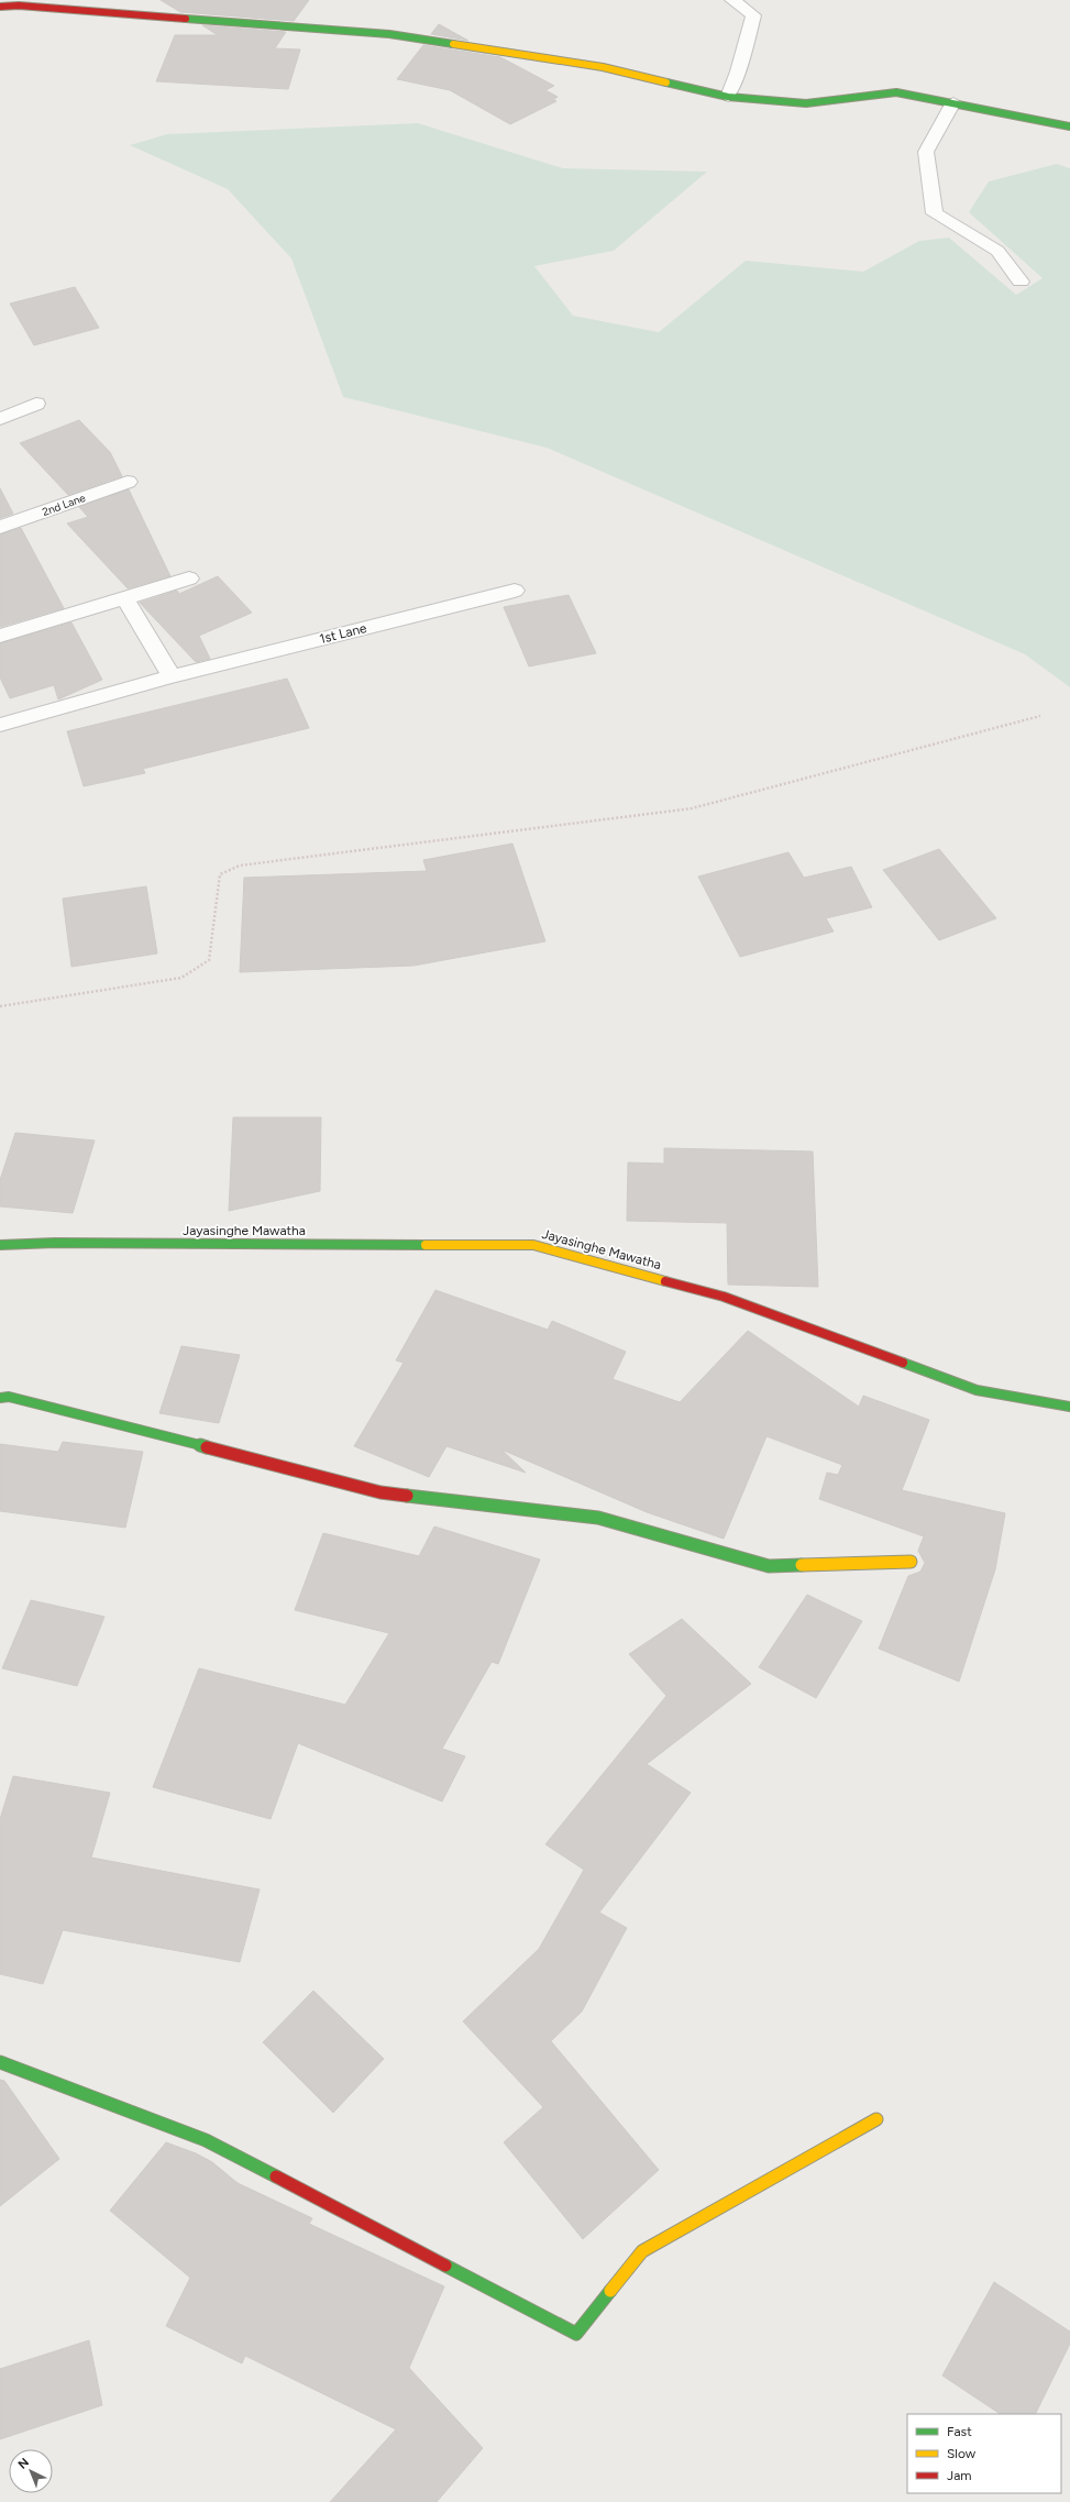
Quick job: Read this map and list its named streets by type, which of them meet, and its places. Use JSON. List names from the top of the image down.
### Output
{
  "streets": {
    "street": ["2nd Lane", "1st Lane", "Jayasinghe Mawatha"]
  },
  "legend": ["Fast", "Slow", "Jam"],
  "north": "top left"
}
